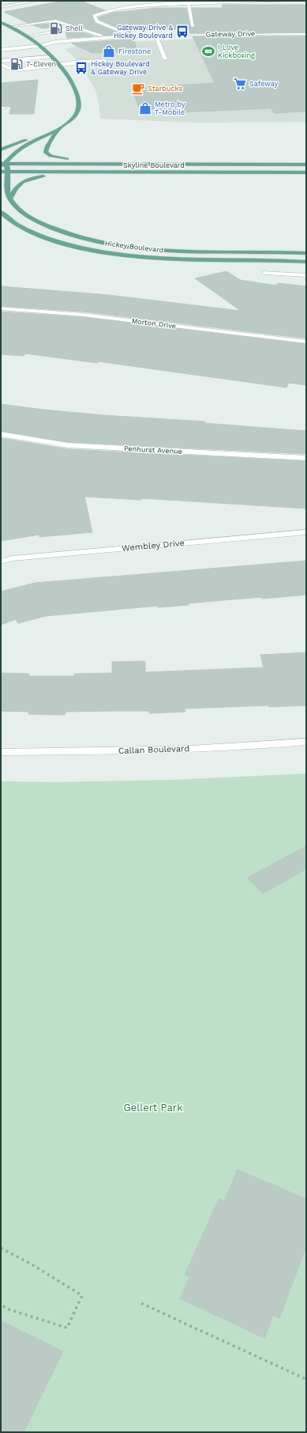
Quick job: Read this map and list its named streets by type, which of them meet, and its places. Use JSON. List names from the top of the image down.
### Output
{
  "streets": {
    "main road": ["Skyline Boulevard", "Hickey Boulevard"],
    "street": [
      "Gateway Drive",
      "Morton Drive",
      "Penhurst Avenue",
      "Wembley Drive",
      "Callan Boulevard"
    ]
  },
  "crossings": [
    ["Skyline Boulevard", "Hickey Boulevard"]
  ],
  "parks": ["Gellert Park"],
  "places": {
    "fuel station": ["Shell", "7-Eleven"],
    "bus stop": ["Gateway Drive & Hickey Boulevard", "Hickey Boulevard & Gateway Drive"],
    "shop": ["Firestone", "Metro by T-Mobile"],
    "sports": ["I Love Kickboxing"],
    "supermarket": ["Safeway"],
    "cafe": ["Starbucks"]
  }
}
